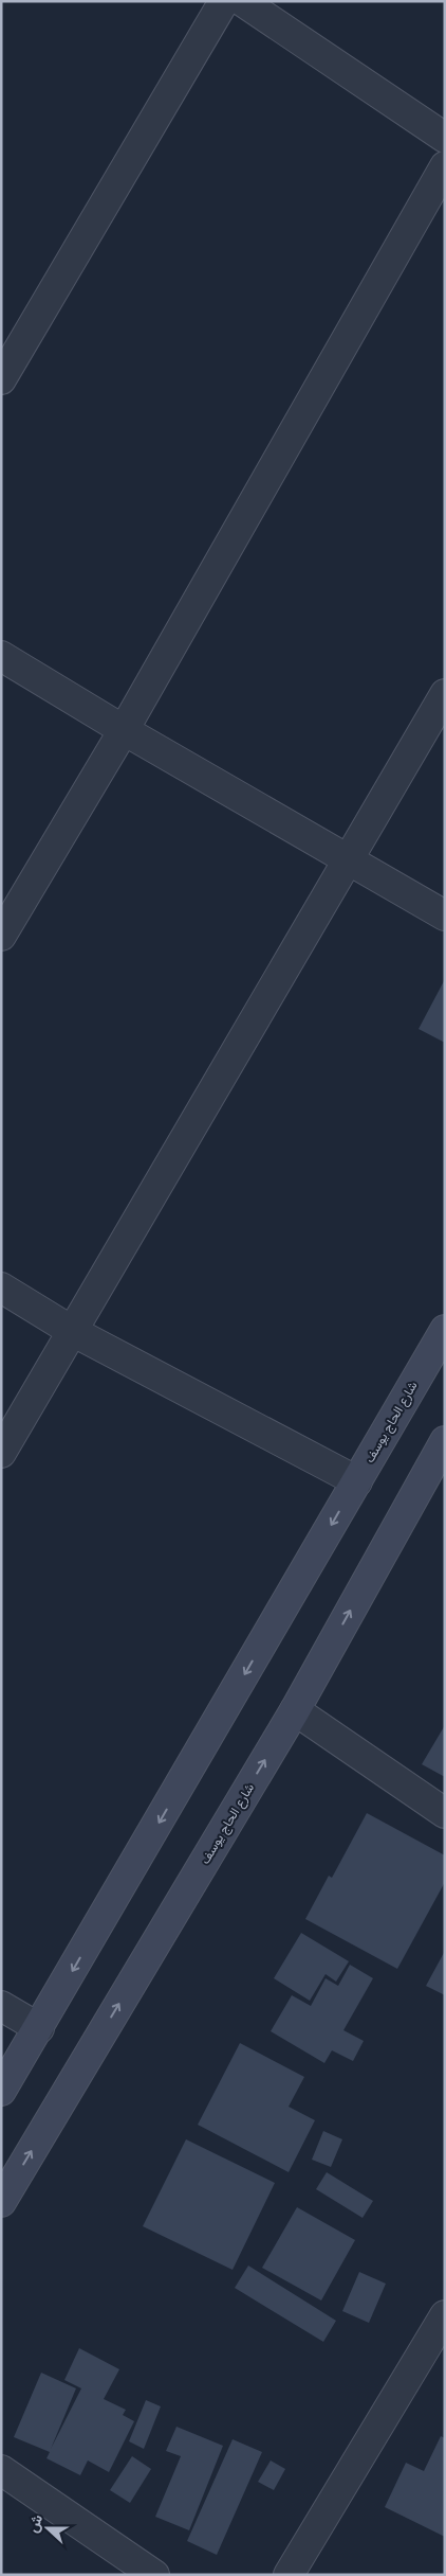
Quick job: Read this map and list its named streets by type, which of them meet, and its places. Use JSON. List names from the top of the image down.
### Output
{
  "streets": {
    "main road": ["شارع الحاج يوسف"]
  },
  "north": "left"
}
